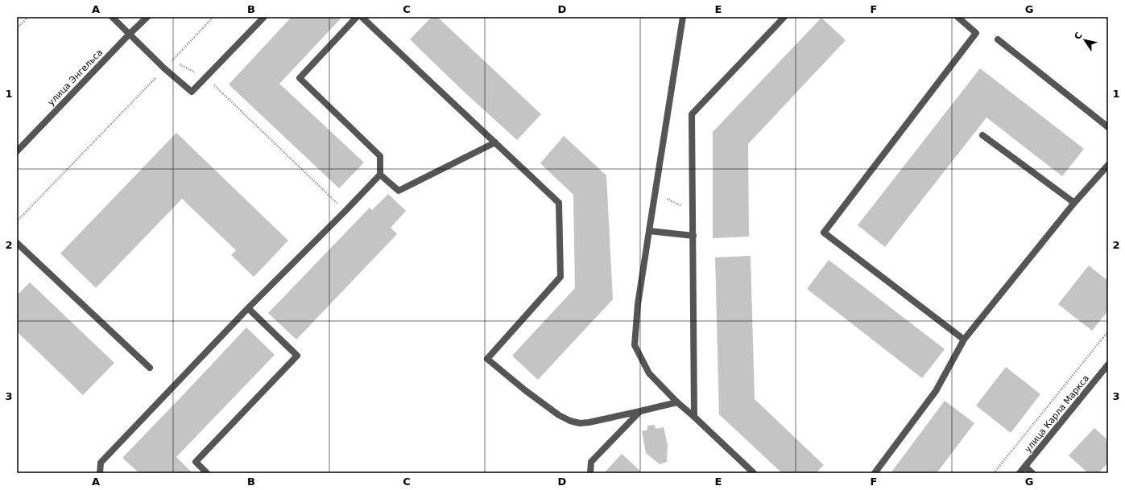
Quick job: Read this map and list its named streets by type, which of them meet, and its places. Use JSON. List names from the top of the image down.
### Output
{
  "streets": {
    "street": ["улица Энгельса", "улица Карла Маркса"]
  },
  "north": "top left",
  "grid": {
    "columns": [
      "A",
      "B",
      "C",
      "D",
      "E",
      "F",
      "G"
    ],
    "rows": ["1", "2", "3"]
  }
}
